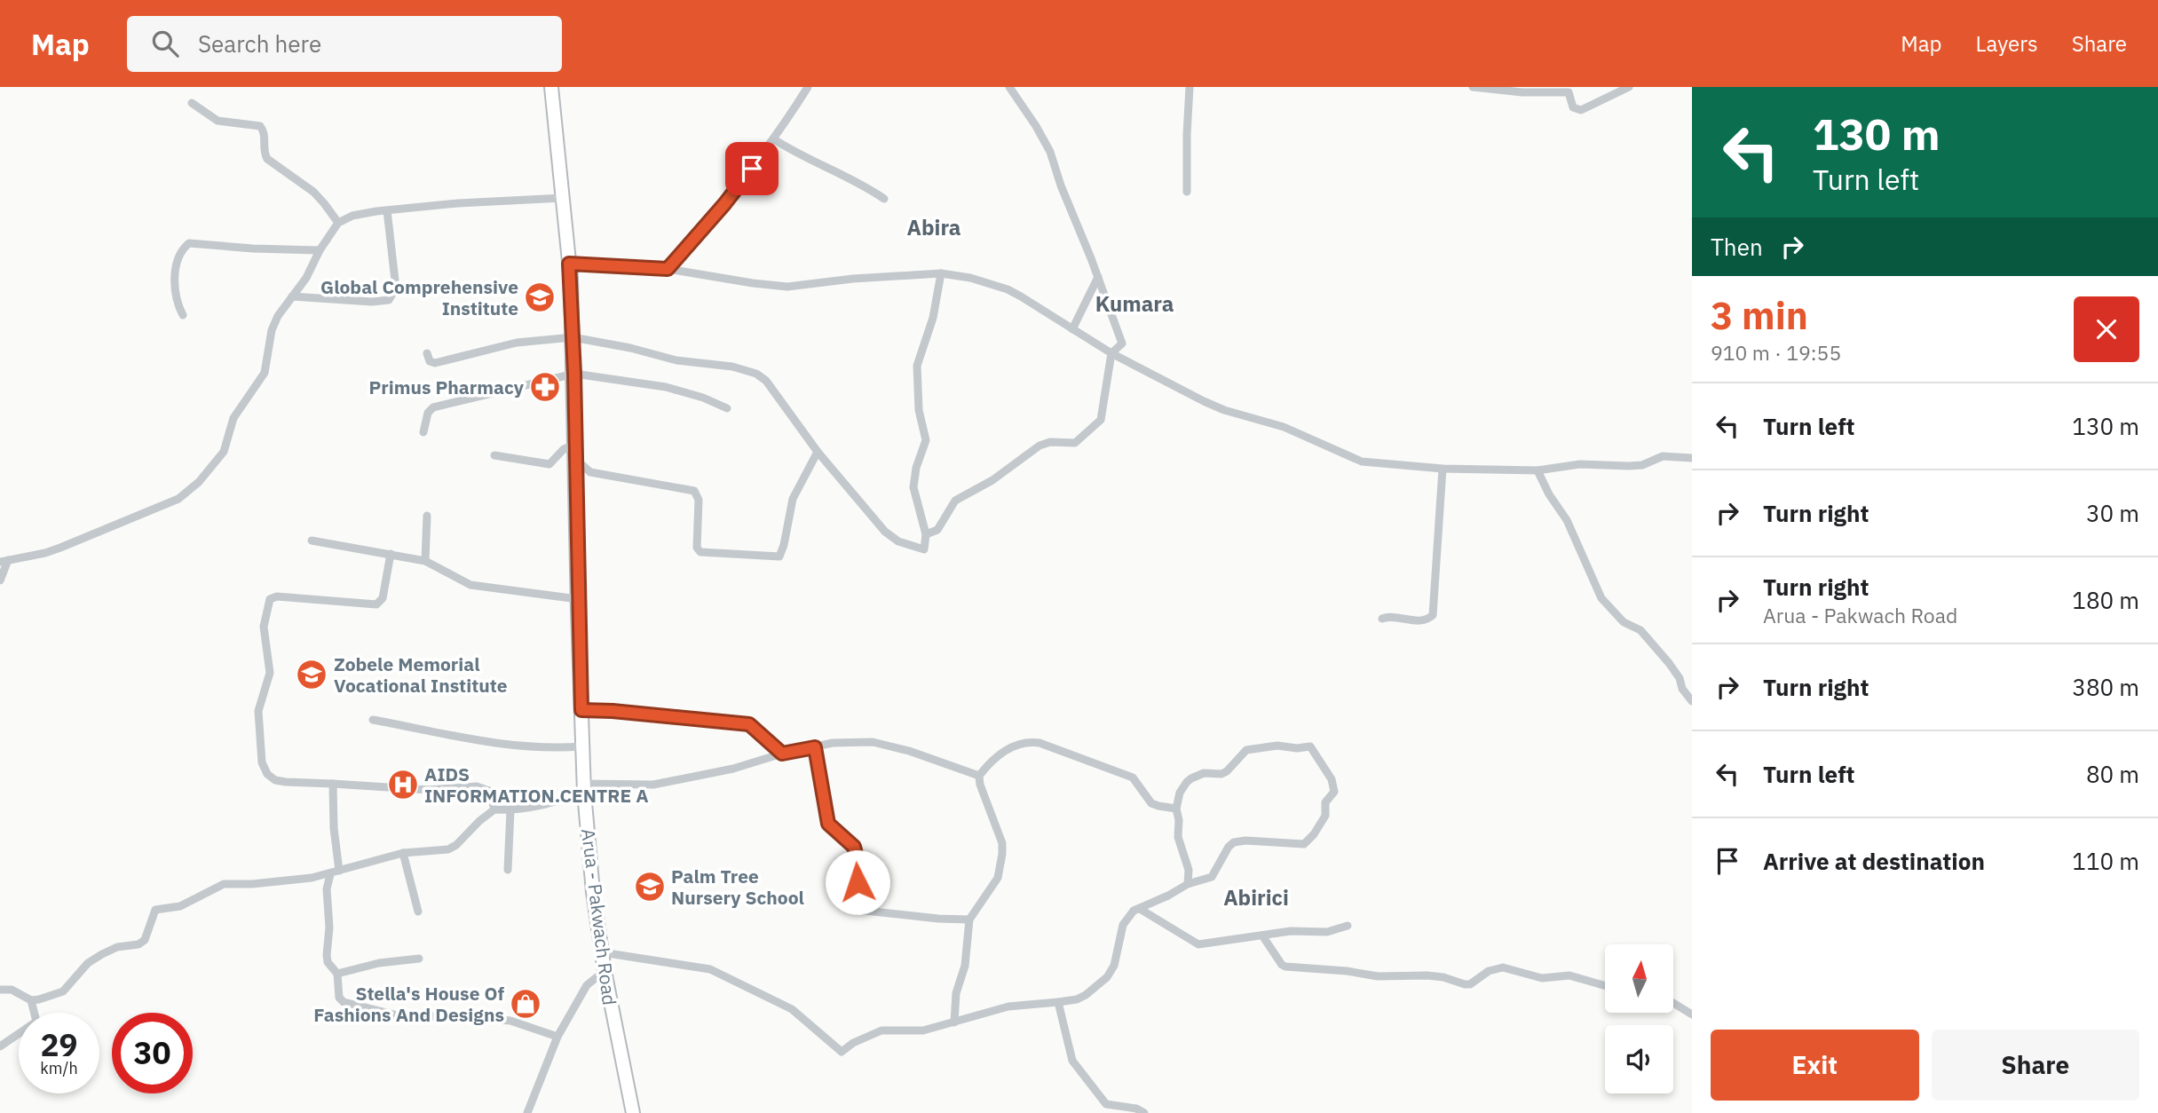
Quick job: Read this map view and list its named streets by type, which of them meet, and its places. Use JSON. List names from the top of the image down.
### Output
{
  "streets": {
    "main road": ["Arua - Pakwach Road"]
  },
  "districts": ["Abira", "Kumara", "Abirici"],
  "places": {
    "school or university": ["Global Comprehensive Institute", "Zobele Memorial Vocational Institute", "Palm Tree Nursery School"],
    "pharmacy": ["Primus Pharmacy"],
    "hospital": ["AIDS INFORMATION.CENTRE A"],
    "shop": ["Stella's House Of Fashions And Designs"]
  },
  "north": "top",
  "page": {
    "header": "Map",
    "search": "Search here",
    "nav": ["Map", "Layers", "Share"],
    "turn": ["130 m", "Turn left"],
    "then": "Then",
    "heading": ["3 min", "910 m · 19:55"],
    "list": [
      {
        "name": "Turn left",
        "value": "130 m"
      },
      {
        "name": "Turn right",
        "value": "30 m"
      },
      {
        "name": "Turn right",
        "note": "Arua - Pakwach Road",
        "value": "180 m"
      },
      {
        "name": "Turn right",
        "value": "380 m"
      },
      {
        "name": "Turn left",
        "value": "80 m"
      },
      {
        "name": "Arrive at destination",
        "value": "110 m"
      }
    ],
    "speed": "29 km/h",
    "limit": "30",
    "buttons": ["Exit", "Share"]
  }
}
